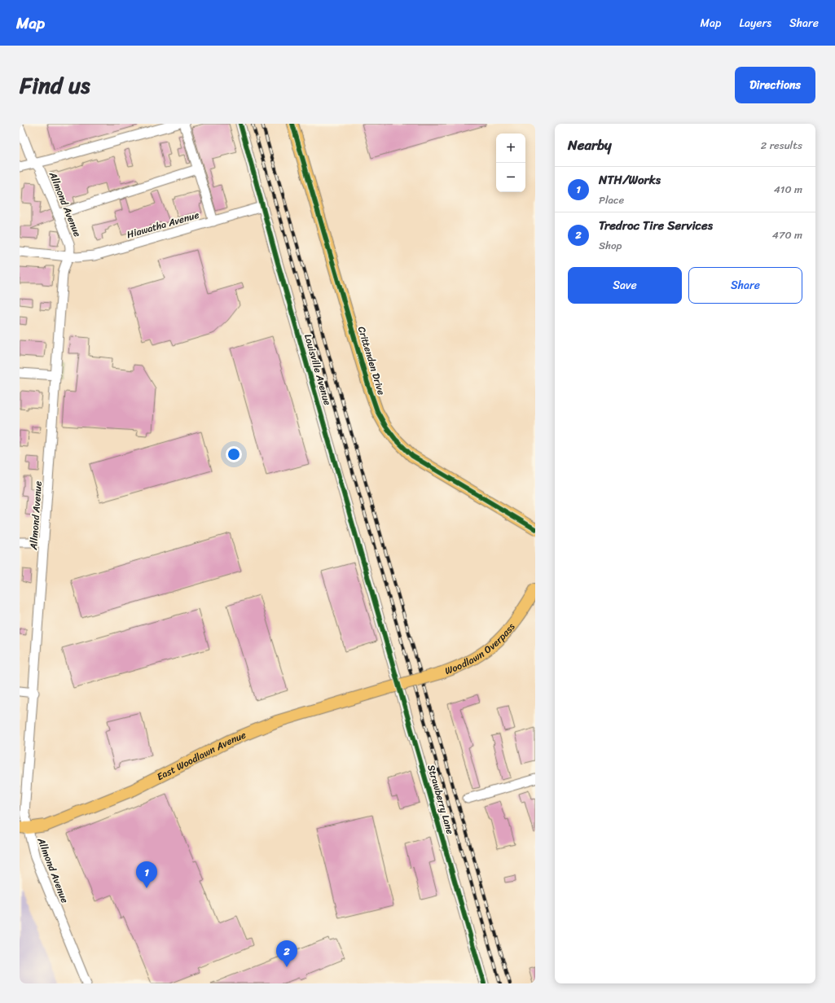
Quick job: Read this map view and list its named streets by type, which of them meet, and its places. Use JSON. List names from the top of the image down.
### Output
{
  "streets": {
    "main road": ["Crittenden Drive", "Woodlawn Overpass", "East Woodlawn Avenue"],
    "street": [
      "Allmond Avenue",
      "Hiawatha Avenue",
      "Louisville Avenue",
      "Strawberry Lane"
    ]
  },
  "crossings": [
    ["Allmond Avenue", "Hiawatha Avenue"],
    ["Allmond Avenue", "East Woodlawn Avenue"],
    ["Hiawatha Avenue", "Louisville Avenue"],
    ["Louisville Avenue", "Strawberry Lane"],
    ["Woodlawn Overpass", "East Woodlawn Avenue"]
  ],
  "page": {
    "header": "Map",
    "nav": ["Map", "Layers", "Share"],
    "title": "Find us",
    "buttons": [
      "Directions",
      ["Save", "Share"]
    ],
    "heading": ["Nearby", "2 results"],
    "map_buttons": ["+", "−"],
    "list": [
      {
        "mark": "1",
        "name": "NTH/Works",
        "note": "Place",
        "value": "410 m"
      },
      {
        "mark": "2",
        "name": "Tredroc Tire Services",
        "note": "Shop",
        "value": "470 m"
      }
    ],
    "pins": ["1", "2"]
  }
}
